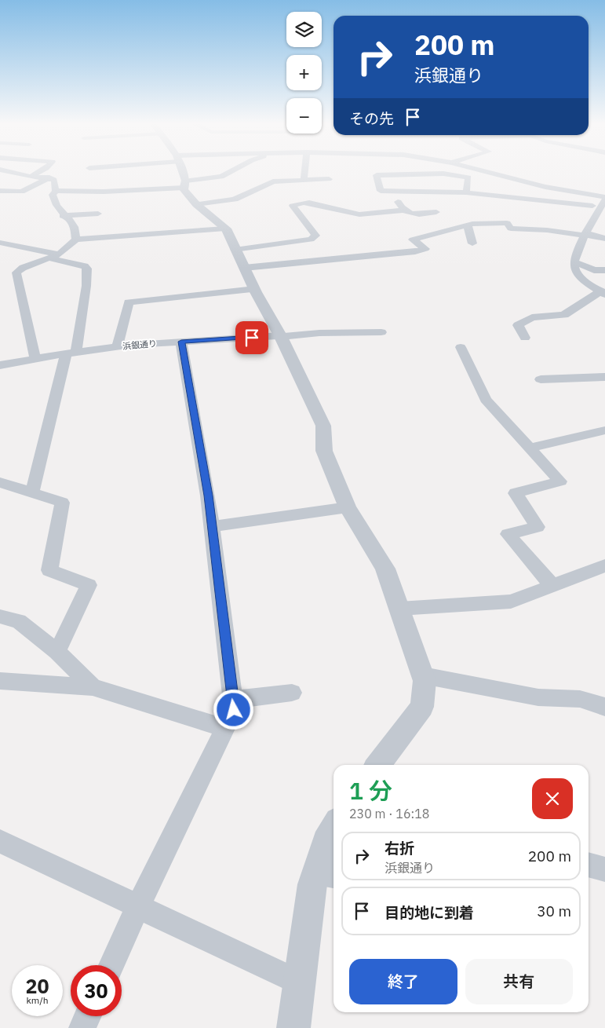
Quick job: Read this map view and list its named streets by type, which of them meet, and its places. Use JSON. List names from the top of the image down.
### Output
{
  "streets": {
    "street": ["浜銀通り"]
  },
  "page": {
    "map_buttons": ["+", "−"],
    "turn": ["200 m", "浜銀通り"],
    "then": "その先",
    "heading": ["1 分", "230 m · 16:18"],
    "list": [
      {
        "name": "右折",
        "note": "浜銀通り",
        "value": "200 m"
      },
      {
        "name": "目的地に到着",
        "value": "30 m"
      }
    ],
    "buttons": ["終了", "共有"],
    "speed": "20 km/h",
    "limit": "30"
  }
}
